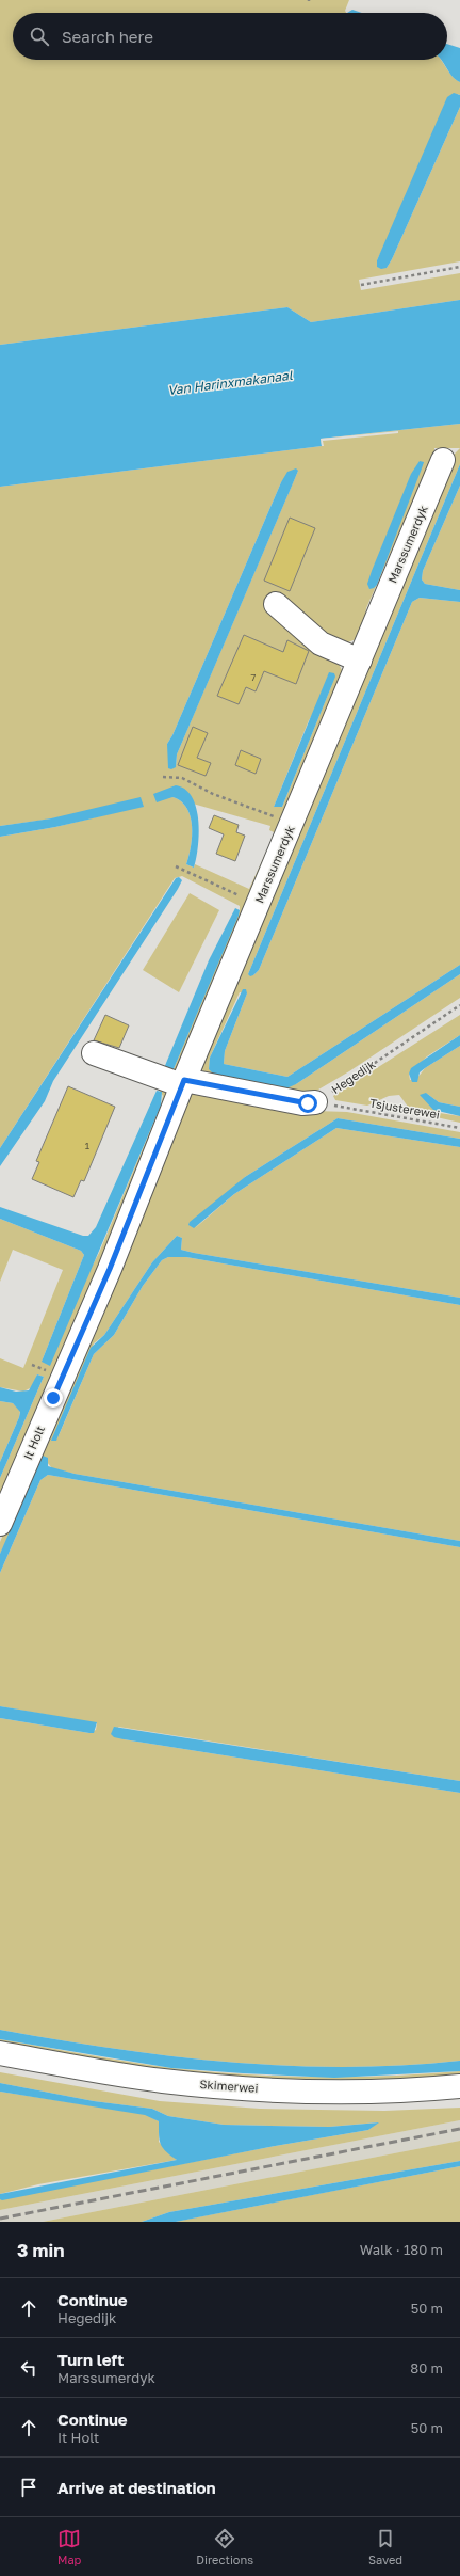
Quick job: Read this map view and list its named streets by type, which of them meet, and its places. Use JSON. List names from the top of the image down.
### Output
{
  "streets": {
    "street": ["Marssumerdyk", "It Holt", "Skimerwei"],
    "path": ["Hegedijk", "Tsjusterewei"]
  },
  "crossings": [
    ["Marssumerdyk", "It Holt"]
  ],
  "water": ["Van Harinxmakanaal"],
  "house_numbers": ["7", "1"],
  "page": {
    "search": "Search here",
    "heading": ["3 min", "Walk · 180 m"],
    "list": [
      ["Continue", "Hegedijk", "50 m"],
      ["Turn left", "Marssumerdyk", "80 m"],
      ["Continue", "It Holt", "50 m"],
      "Arrive at destination"
    ],
    "nav": ["Map", "Directions", "Saved"]
  }
}
